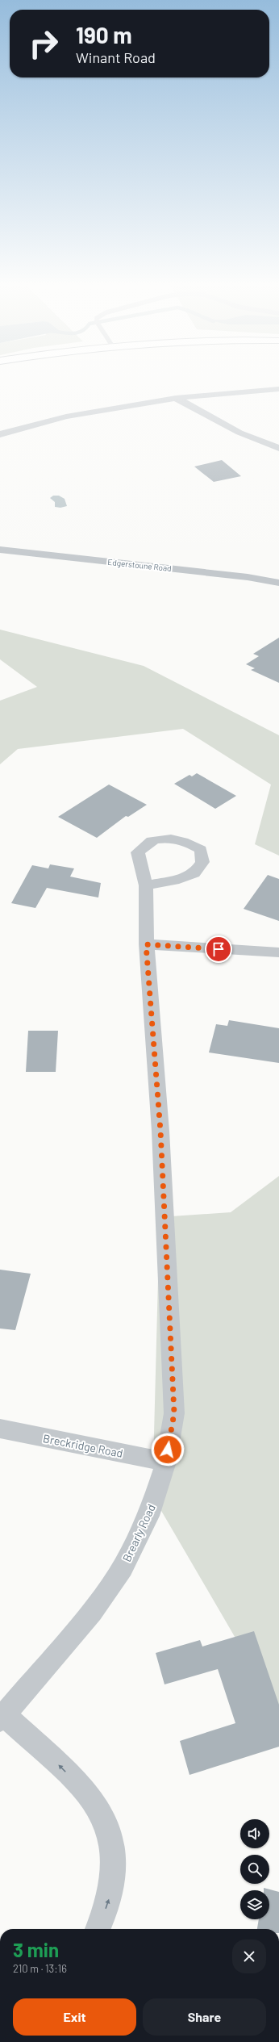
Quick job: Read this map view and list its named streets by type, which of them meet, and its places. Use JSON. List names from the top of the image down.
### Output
{
  "streets": {
    "street": ["Edgerstoune Road", "Breckridge Road", "Brearly Road"]
  },
  "crossings": [
    ["Breckridge Road", "Brearly Road"]
  ],
  "page": {
    "turn": ["190 m", "Winant Road"],
    "heading": ["3 min", "210 m · 13:16"],
    "buttons": ["Exit", "Share"]
  }
}
